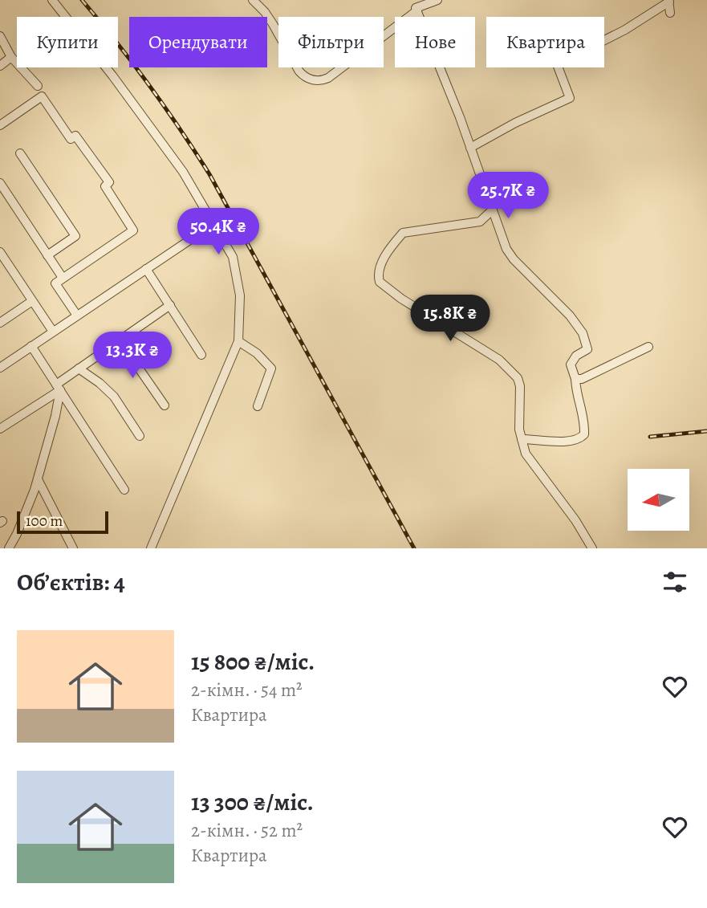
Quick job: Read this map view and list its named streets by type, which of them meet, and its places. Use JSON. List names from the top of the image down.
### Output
{
  "scale_bar": "100 m",
  "north": "left",
  "page": {
    "chip": [
      "Купити",
      "Орендувати",
      "Фільтри",
      "Нове",
      "Квартира"
    ],
    "price": [
      "25.7K ₴",
      "50.4K ₴",
      "15.8K ₴",
      "13.3K ₴"
    ],
    "scale": "100 m",
    "heading": "Об’єктів: 4",
    "list": [
      {
        "name": "15 800 ₴/міс.",
        "note": "2-кімн. · 54 m² · Квартира"
      },
      {
        "name": "13 300 ₴/міс.",
        "note": "2-кімн. · 52 m² · Квартира"
      }
    ]
  }
}
